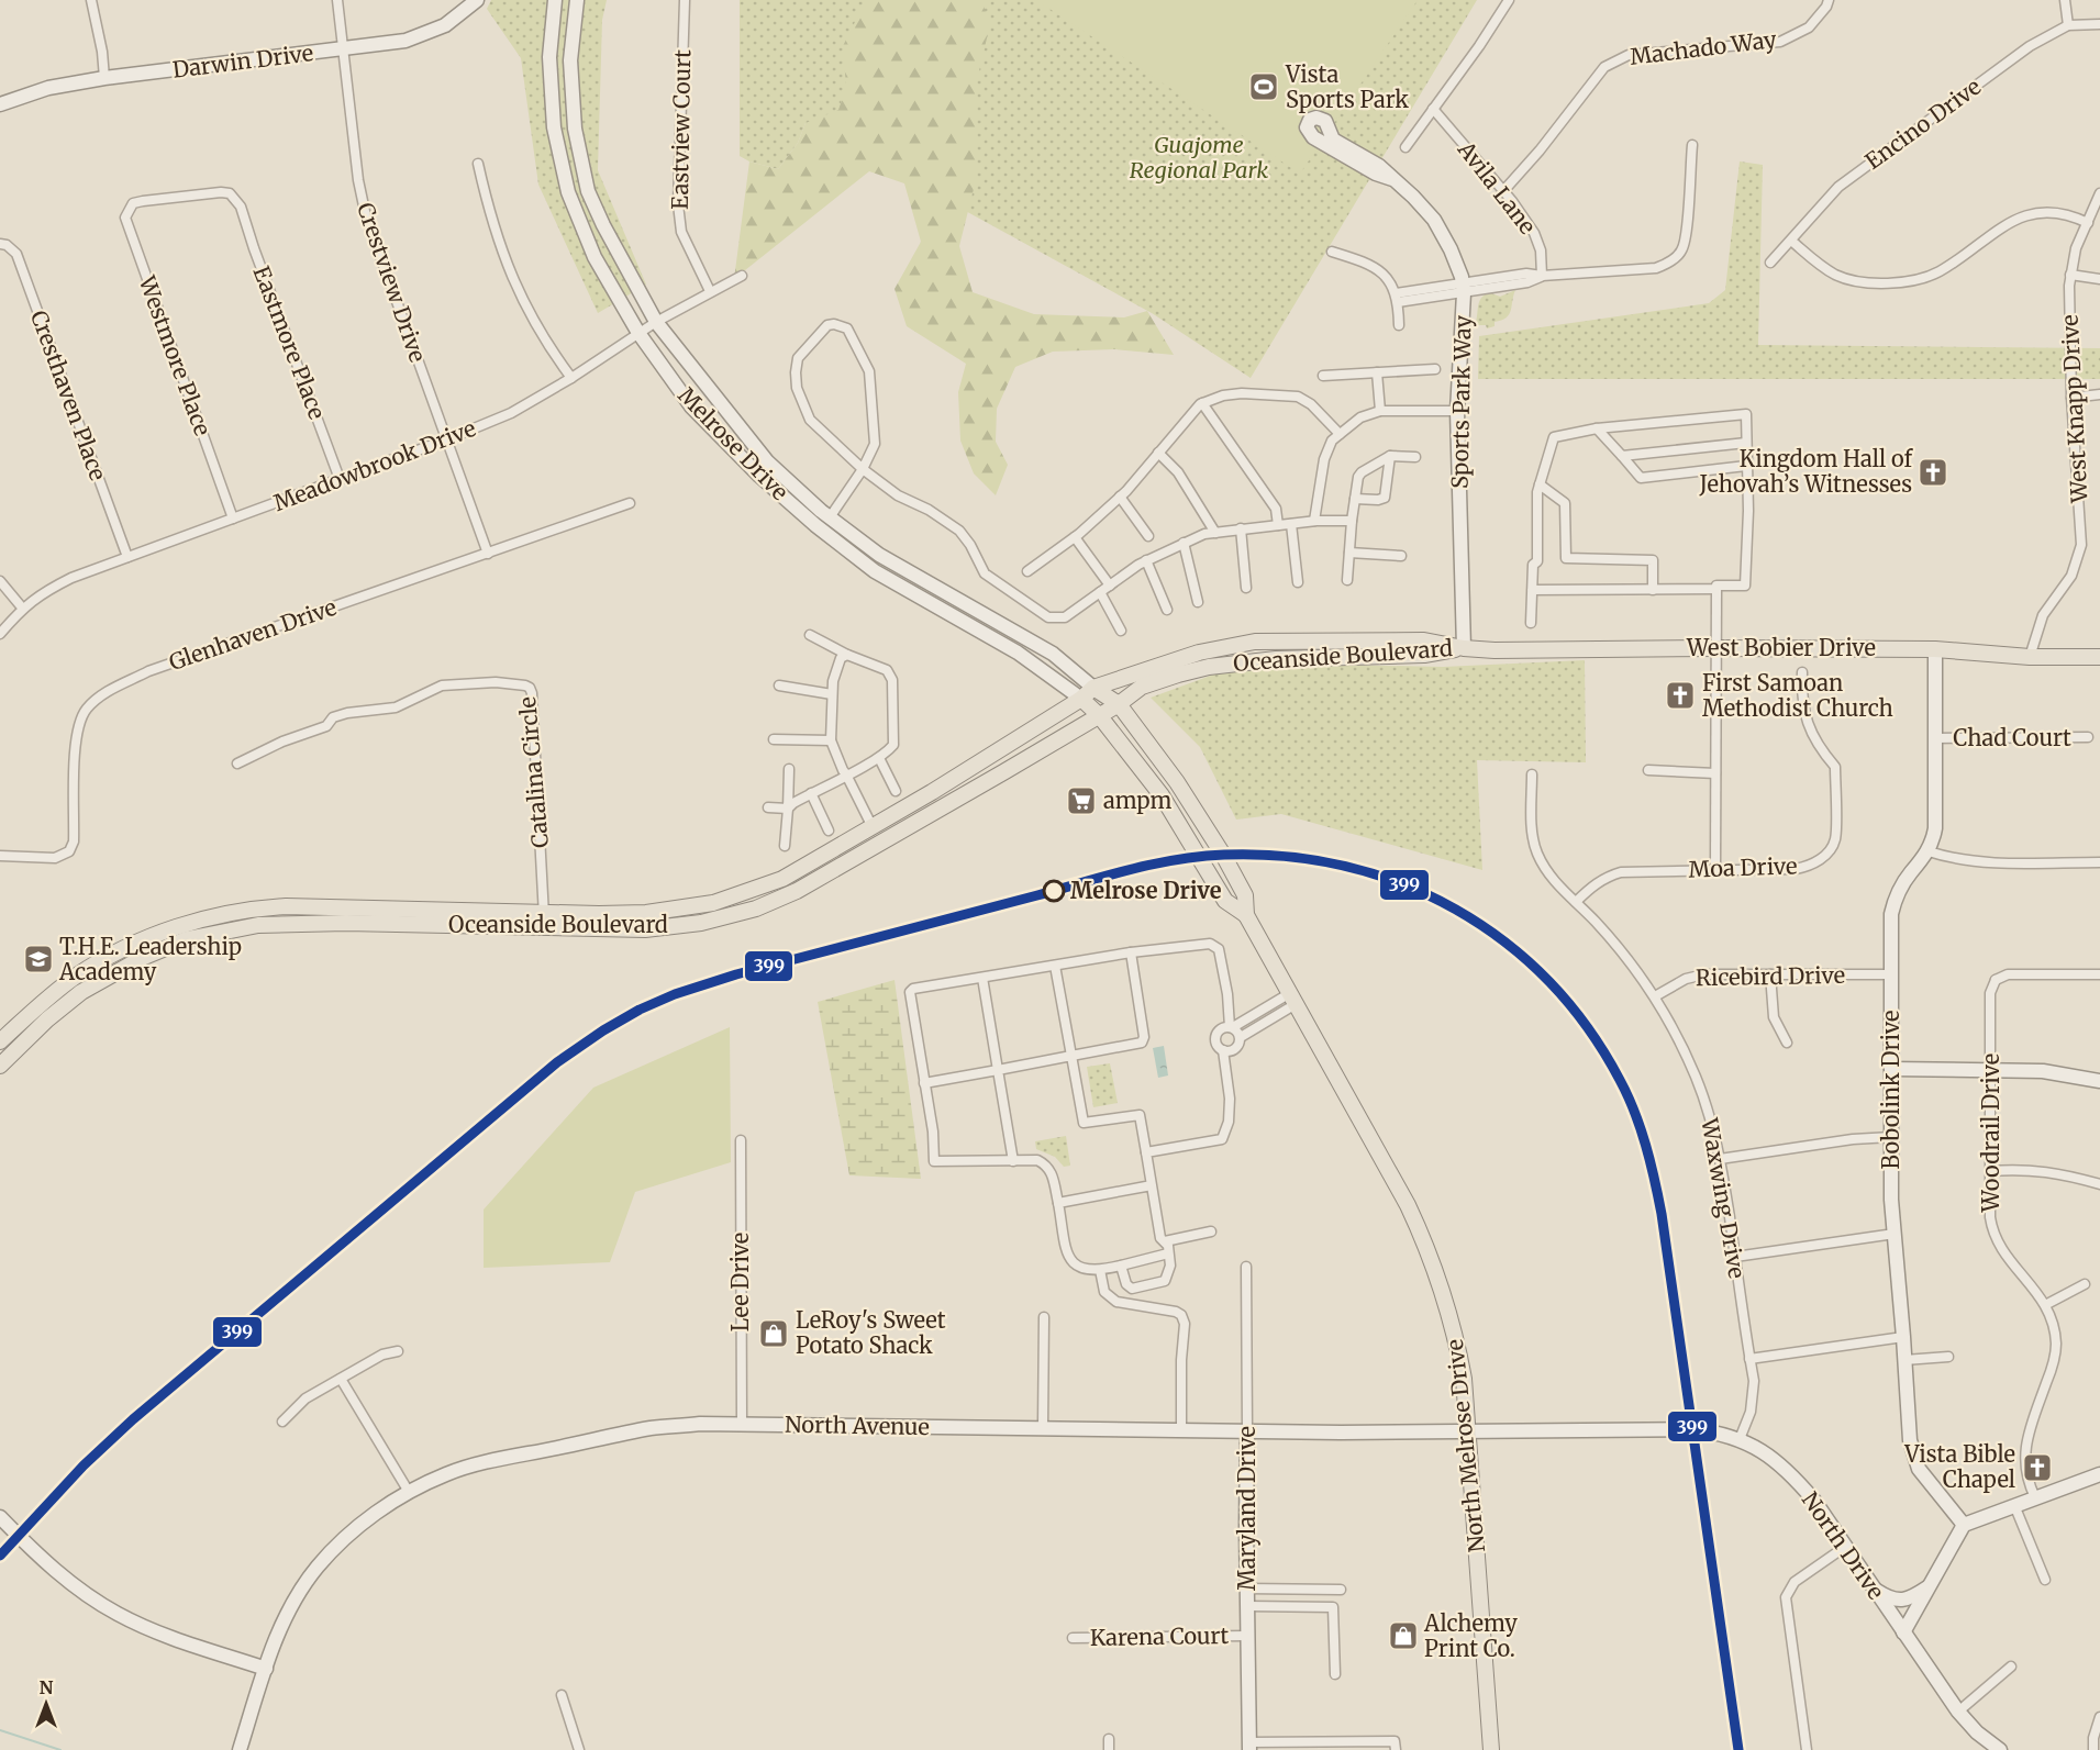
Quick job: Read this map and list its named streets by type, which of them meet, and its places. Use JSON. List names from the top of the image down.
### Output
{
  "streets": {
    "main road": [
      "Darwin Drive",
      "Sports Park Way",
      "Melrose Drive",
      "West Bobier Drive",
      "Oceanside Boulevard",
      "Bobolink Drive",
      "North Avenue",
      "North Melrose Drive",
      "Maryland Drive",
      "North Drive"
    ],
    "street": [
      "Machado Way",
      "Encino Drive",
      "Eastview Court",
      "Avila Lane",
      "Crestview Drive",
      "Eastmore Place",
      "Westmore Place",
      "Cresthaven Place",
      "West Knapp Drive",
      "Meadowbrook Drive",
      "Glenhaven Drive",
      "Chad Court",
      "Catalina Circle",
      "Moa Drive",
      "Ricebird Drive",
      "Woodrail Drive",
      "Waxwing Drive",
      "Lee Drive",
      "Karena Court"
    ]
  },
  "crossings": [
    ["Machado Way", "Avila Lane"],
    ["Darwin Drive", "Crestview Drive"],
    ["Eastview Court", "Meadowbrook Drive"],
    ["Crestview Drive", "Meadowbrook Drive"],
    ["Crestview Drive", "Glenhaven Drive"],
    ["Eastmore Place", "Westmore Place"],
    ["Eastmore Place", "Meadowbrook Drive"],
    ["Westmore Place", "Meadowbrook Drive"],
    ["Cresthaven Place", "Meadowbrook Drive"],
    ["Sports Park Way", "West Bobier Drive"],
    ["Sports Park Way", "Oceanside Boulevard"],
    ["West Knapp Drive", "West Bobier Drive"],
    ["Melrose Drive", "Meadowbrook Drive"],
    ["Melrose Drive", "Oceanside Boulevard"],
    ["Melrose Drive", "North Melrose Drive"],
    ["West Bobier Drive", "Oceanside Boulevard"],
    ["West Bobier Drive", "Bobolink Drive"],
    ["Oceanside Boulevard", "Catalina Circle"],
    ["Oceanside Boulevard", "North Melrose Drive"],
    ["Chad Court", "Bobolink Drive"],
    ["Moa Drive", "Waxwing Drive"],
    ["Ricebird Drive", "Bobolink Drive"],
    ["Ricebird Drive", "Waxwing Drive"],
    ["Waxwing Drive", "North Drive"],
    ["Lee Drive", "North Avenue"],
    ["North Avenue", "North Melrose Drive"],
    ["North Avenue", "Maryland Drive"],
    ["North Avenue", "North Drive"],
    ["Maryland Drive", "Karena Court"]
  ],
  "parks": ["Guajome Regional Park"],
  "places": {
    "sports": ["Vista Sports Park"],
    "church": ["Kingdom Hall of Jehovah’s Witnesses", "First Samoan Methodist Church", "Vista Bible Chapel"],
    "supermarket": ["ampm"],
    "other": ["Melrose Drive"],
    "school or university": ["T.H.E. Leadership Academy"],
    "shop": ["LeRoy's Sweet Potato Shack", "Alchemy Print Co."]
  },
  "lines": ["transit line 399"],
  "north": "top"
}
